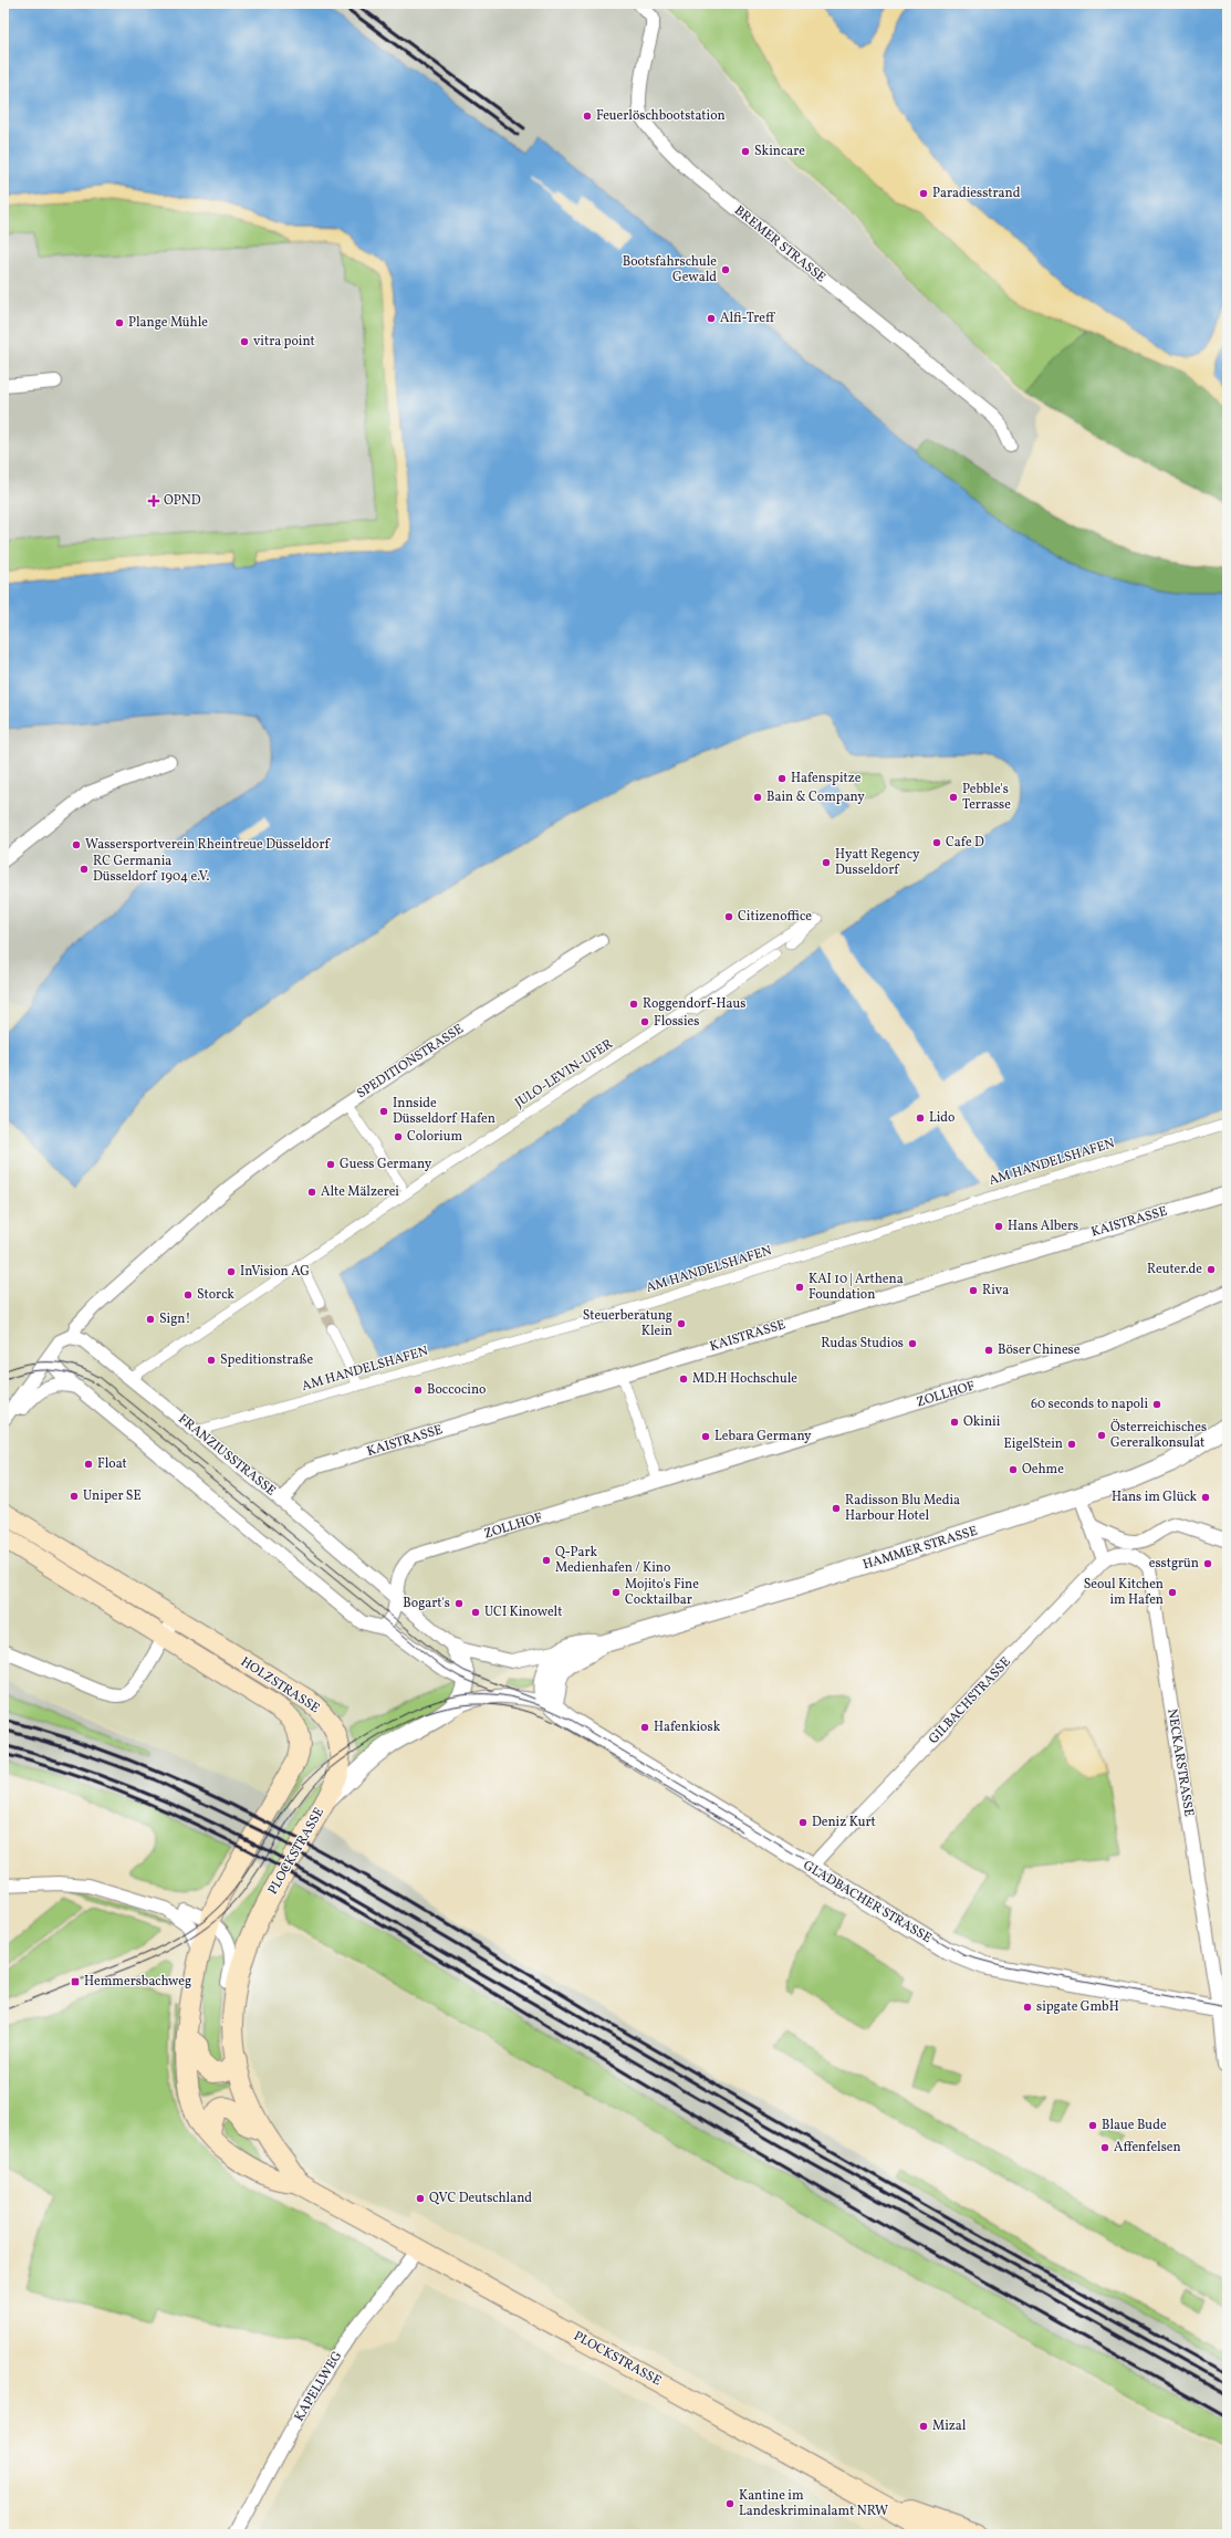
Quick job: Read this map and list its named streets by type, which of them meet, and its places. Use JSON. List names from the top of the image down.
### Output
{
  "streets": {
    "main road": ["HOLZSTRASSE", "PLOCKSTRASSE"],
    "street": [
      "BREMER STRASSE",
      "SPEDITIONSTRASSE",
      "JULO-LEVIN-UFER",
      "AM HANDELSHAFEN",
      "KAISTRASSE",
      "ZOLLHOF",
      "FRANZIUSSTRASSE",
      "HAMMER STRASSE",
      "GILBACHSTRASSE",
      "NECKARSTRASSE",
      "GLADBACHER STRASSE",
      "KAPELLWEG"
    ]
  },
  "crossings": [
    ["SPEDITIONSTRASSE", "FRANZIUSSTRASSE"],
    ["JULO-LEVIN-UFER", "FRANZIUSSTRASSE"],
    ["AM HANDELSHAFEN", "FRANZIUSSTRASSE"],
    ["KAISTRASSE", "FRANZIUSSTRASSE"],
    ["ZOLLHOF", "FRANZIUSSTRASSE"],
    ["FRANZIUSSTRASSE", "HAMMER STRASSE"],
    ["HAMMER STRASSE", "GLADBACHER STRASSE"],
    ["HOLZSTRASSE", "PLOCKSTRASSE"],
    ["GILBACHSTRASSE", "NECKARSTRASSE"],
    ["GILBACHSTRASSE", "GLADBACHER STRASSE"],
    ["NECKARSTRASSE", "GLADBACHER STRASSE"],
    ["PLOCKSTRASSE", "KAPELLWEG"]
  ],
  "places": {
    "other": [
      "Feuerlöschbootstation",
      "Skincare",
      "Paradiesstrand",
      "Bootsfahrschule Gewald",
      "Alfi-Treff",
      "Plange Mühle",
      "vitra point",
      "Hafenspitze",
      "Bain & Company",
      "Pebble's Terrasse",
      "Cafe D",
      "Wassersportverein Rheintreue Düsseldorf",
      "Hyatt Regency Dusseldorf",
      "RC Germania Düsseldorf 1904 e.V.",
      "Citizenoffice",
      "Roggendorf-Haus",
      "Flossies",
      "Innside Düsseldorf Hafen",
      "Lido",
      "Colorium",
      "Guess Germany",
      "Alte Mälzerei",
      "Hans Albers",
      "Reuter.de",
      "InVision AG",
      "KAI 10 | Arthena Foundation",
      "Riva",
      "Storck",
      "Sign!",
      "Steuerberatung Klein",
      "Rudas Studios",
      "Böser Chinese",
      "Speditionstraße",
      "MD.H Hochschule",
      "Boccocino",
      "60 seconds to napoli",
      "Okinii",
      "Österreichisches Gereralkonsulat",
      "Lebara Germany",
      "EigelStein",
      "Float",
      "Oehme",
      "Uniper SE",
      "Hans im Glück",
      "Radisson Blu Media Harbour Hotel",
      "Q-Park Medienhafen / Kino",
      "esstgrün",
      "Mojito's Fine Cocktailbar",
      "Seoul Kitchen im Hafen",
      "Bogart's",
      "UCI Kinowelt",
      "Hafenkiosk",
      "Deniz Kurt",
      "sipgate GmbH",
      "Blaue Bude",
      "Affenfelsen",
      "QVC Deutschland",
      "Mizal",
      "Kantine im Landeskriminalamt NRW"
    ],
    "health": ["OPND"],
    "transit": ["Hemmersbachweg"]
  }
}
